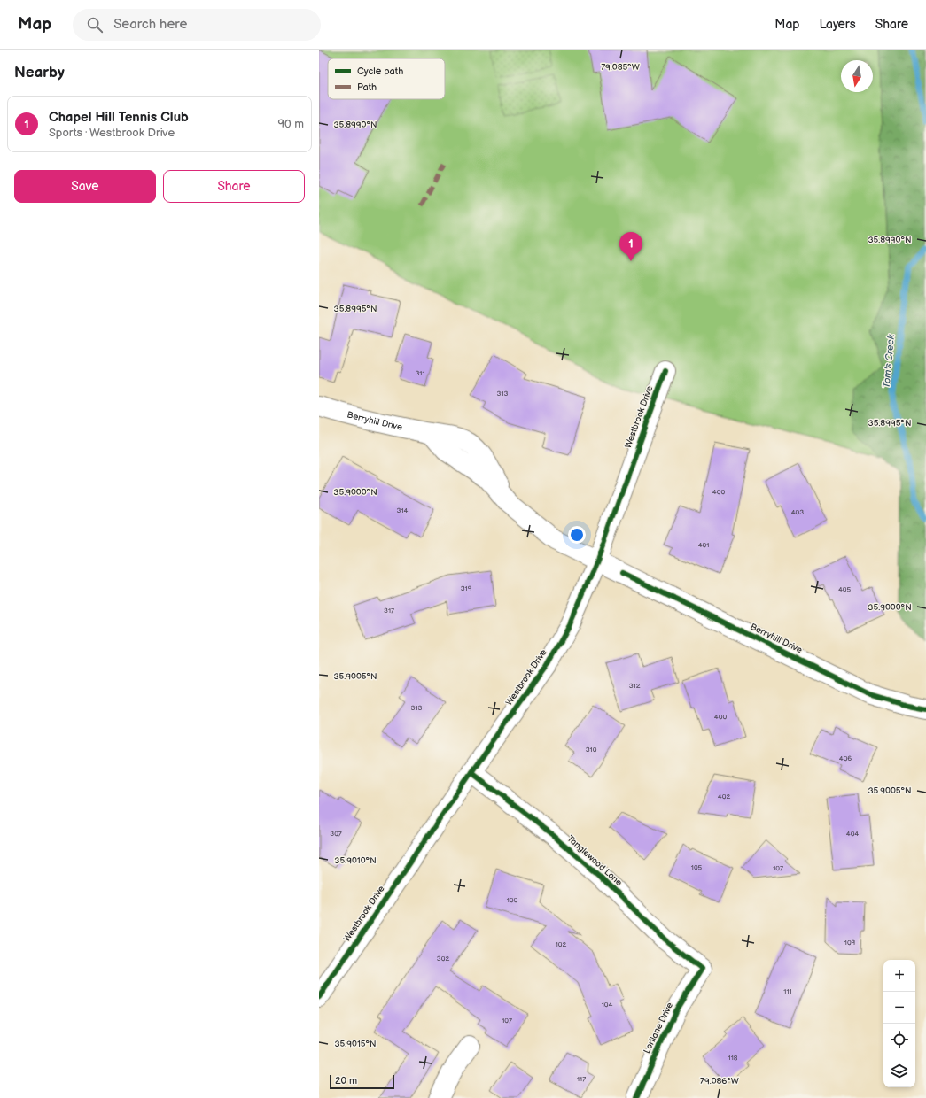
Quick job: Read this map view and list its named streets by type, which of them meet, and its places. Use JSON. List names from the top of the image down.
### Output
{
  "streets": {
    "street": [
      "Westbrook Drive",
      "Berryhill Drive",
      "Tanglewood Lane",
      "Lorilane Drive"
    ]
  },
  "crossings": [
    ["Westbrook Drive", "Berryhill Drive"],
    ["Westbrook Drive", "Tanglewood Lane"],
    ["Tanglewood Lane", "Lorilane Drive"]
  ],
  "water": ["Tom's Creek"],
  "house_numbers": [
    "311",
    "313",
    "400",
    "314",
    "403",
    "401",
    "319",
    "405",
    "317",
    "312",
    "313",
    "400",
    "310",
    "406",
    "402",
    "307",
    "404",
    "105",
    "107",
    "100",
    "109",
    "102",
    "302",
    "111",
    "104",
    "107",
    "118",
    "117"
  ],
  "legend": ["Cycle path", "Path"],
  "scale_bar": "20 m",
  "north": "bottom",
  "page": {
    "header": "Map",
    "search": "Search here",
    "nav": ["Map", "Layers", "Share"],
    "heading": "Nearby",
    "list": [
      {
        "mark": "1",
        "name": "Chapel Hill Tennis Club",
        "note": "Sports · Westbrook Drive",
        "value": "90 m"
      }
    ],
    "buttons": ["Save", "Share"],
    "pins": "1",
    "map_buttons": ["+", "−"],
    "scale": "20 m"
  },
  "coordinates": [
    "79.085°W",
    "35.8990°N",
    "35.8995°N",
    "35.9000°N",
    "35.9005°N",
    "35.9010°N",
    "35.9015°N",
    "79.086°W"
  ]
}
